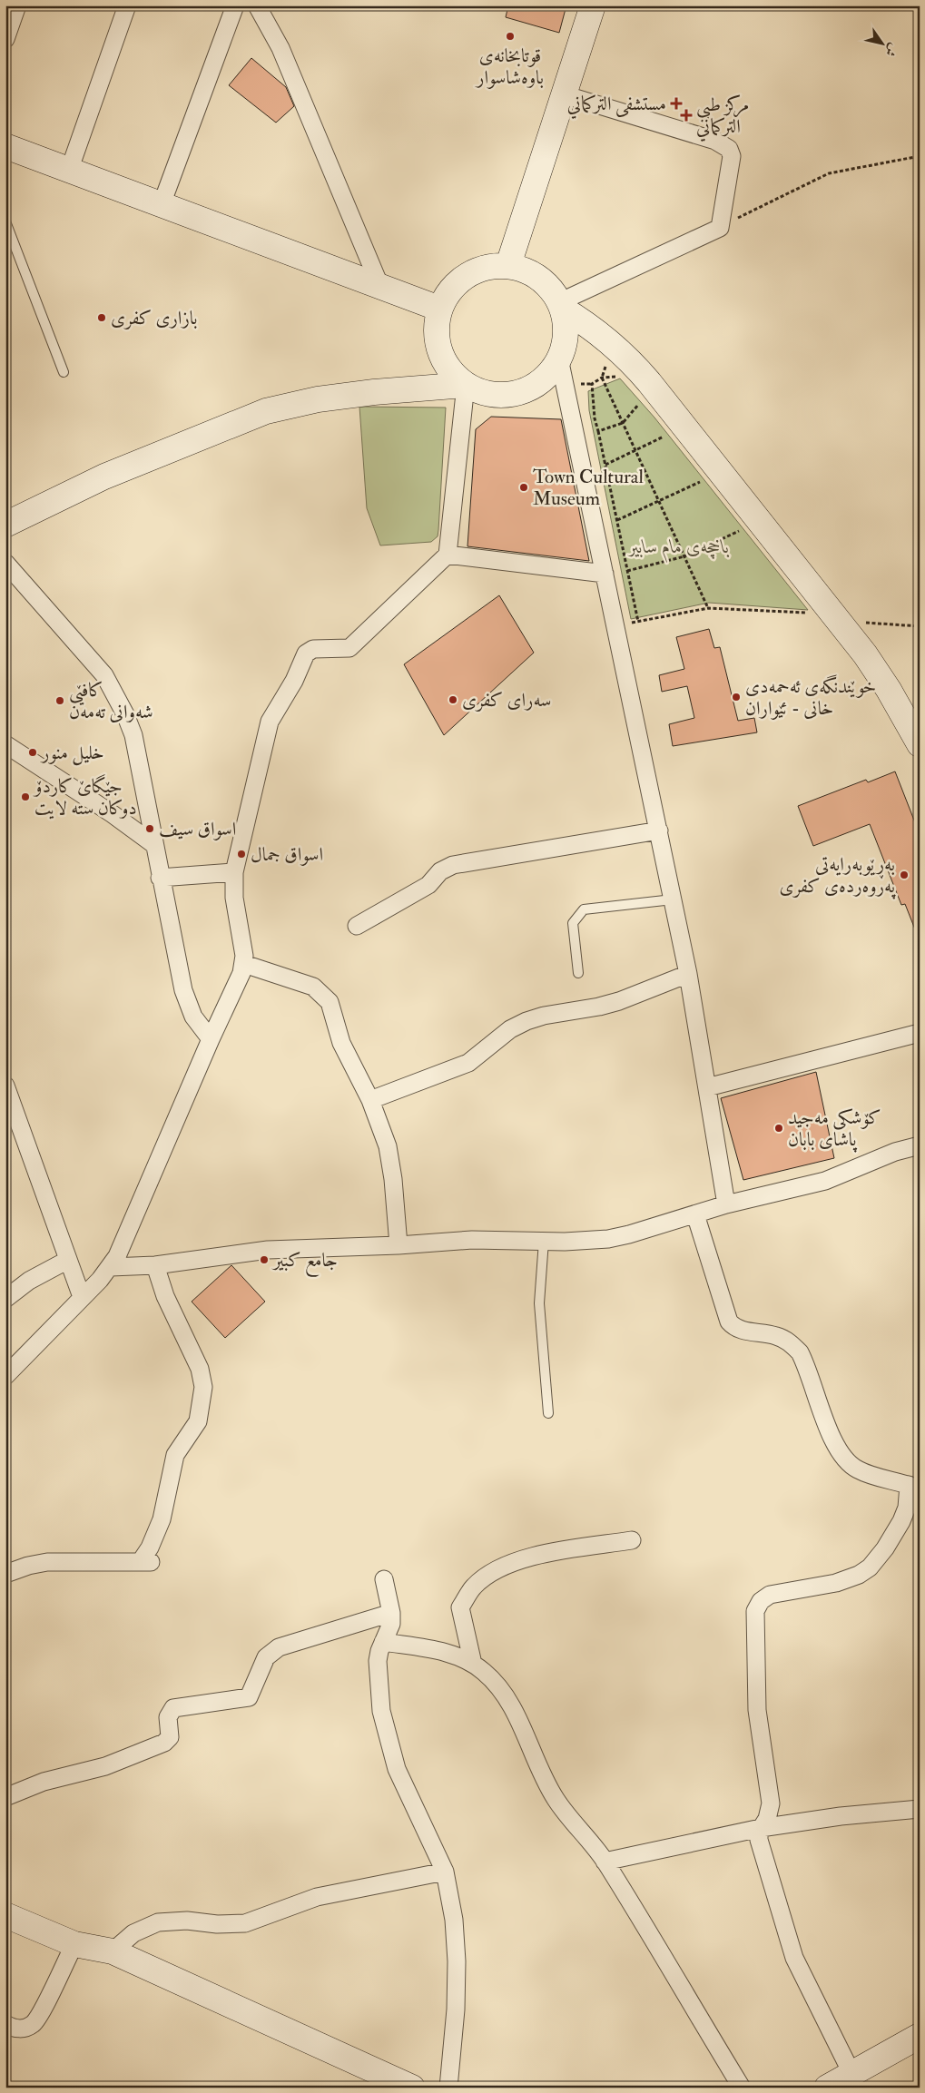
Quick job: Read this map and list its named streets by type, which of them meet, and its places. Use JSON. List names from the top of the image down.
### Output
{
  "parks": ["باخچەی مام سابیر"],
  "places": {
    "other": [
      "قوتابخانەی باوەشاسوار",
      "بازاری کفری",
      "Town Cultural Museum",
      "خوێندنگەی ئەحمەدی خانی - ئێواران",
      "سەرای کفری",
      "کافێی شەوانی تەمەن",
      "خلیل منور",
      "جێگاێ کاردۆ دوکان ستە لایت",
      "اسواق سيف",
      "اسواق جمال",
      "بەڕێوبەرایەتی پەروەردەی کفری",
      "کۆشکی مەجید پاشای بابان",
      "جامع كبير"
    ],
    "health": ["مستشفى التركماني", "مركز طبي التركماني"]
  },
  "north": "bottom right"
}
